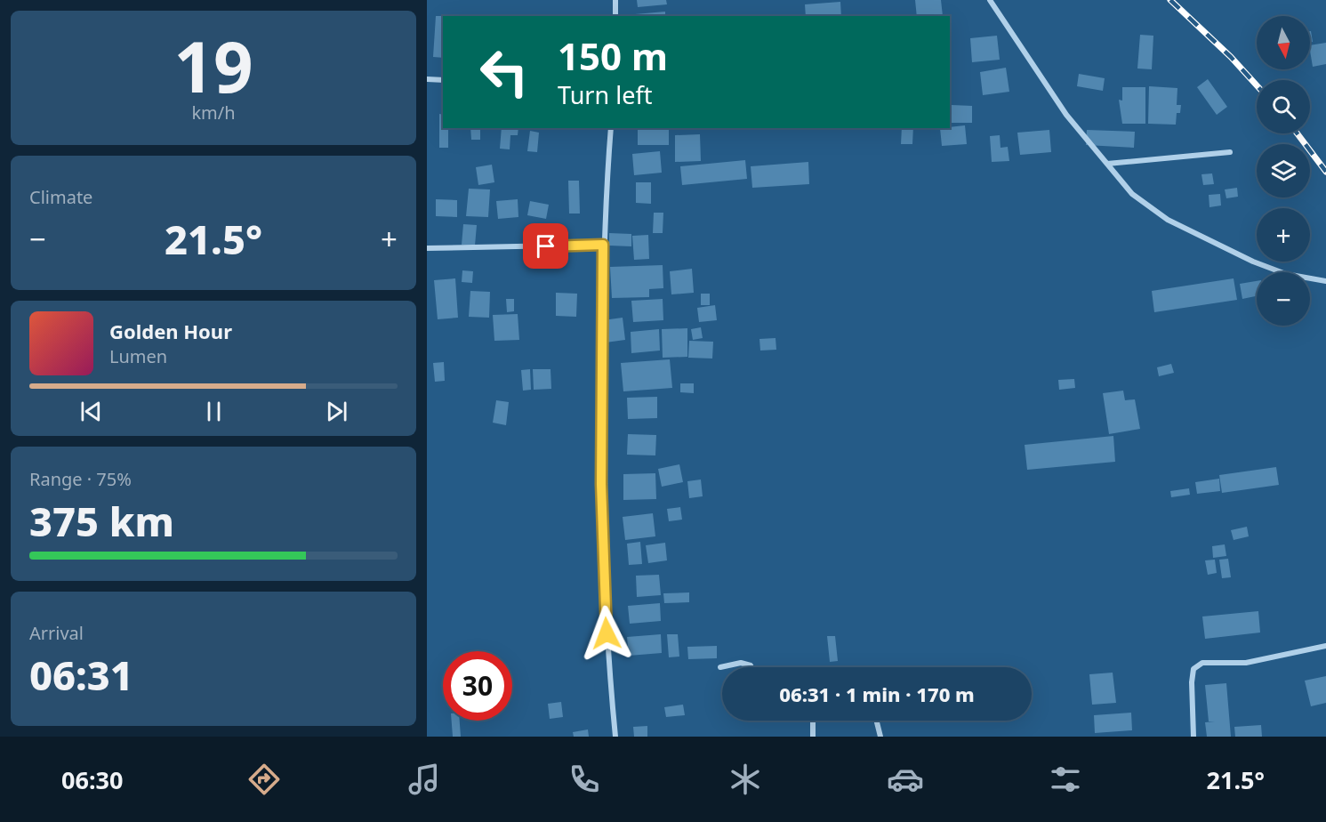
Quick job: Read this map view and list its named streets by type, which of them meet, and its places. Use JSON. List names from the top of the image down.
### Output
{
  "north": "bottom",
  "page": {
    "tile": [
      ["19", "km/h"],
      "Climate",
      ["Range · 75%", "375 km"],
      ["Arrival", "06:31"]
    ],
    "map_buttons": ["+", "−"],
    "turn": ["150 m", "Turn left"],
    "heat": ["−", "21.5°", "+"],
    "song": ["Golden Hour", "Lumen"],
    "limit": "30",
    "trip": "06:31 · 1 min · 170 m",
    "tabs": ["06:30", "21.5°"]
  }
}
